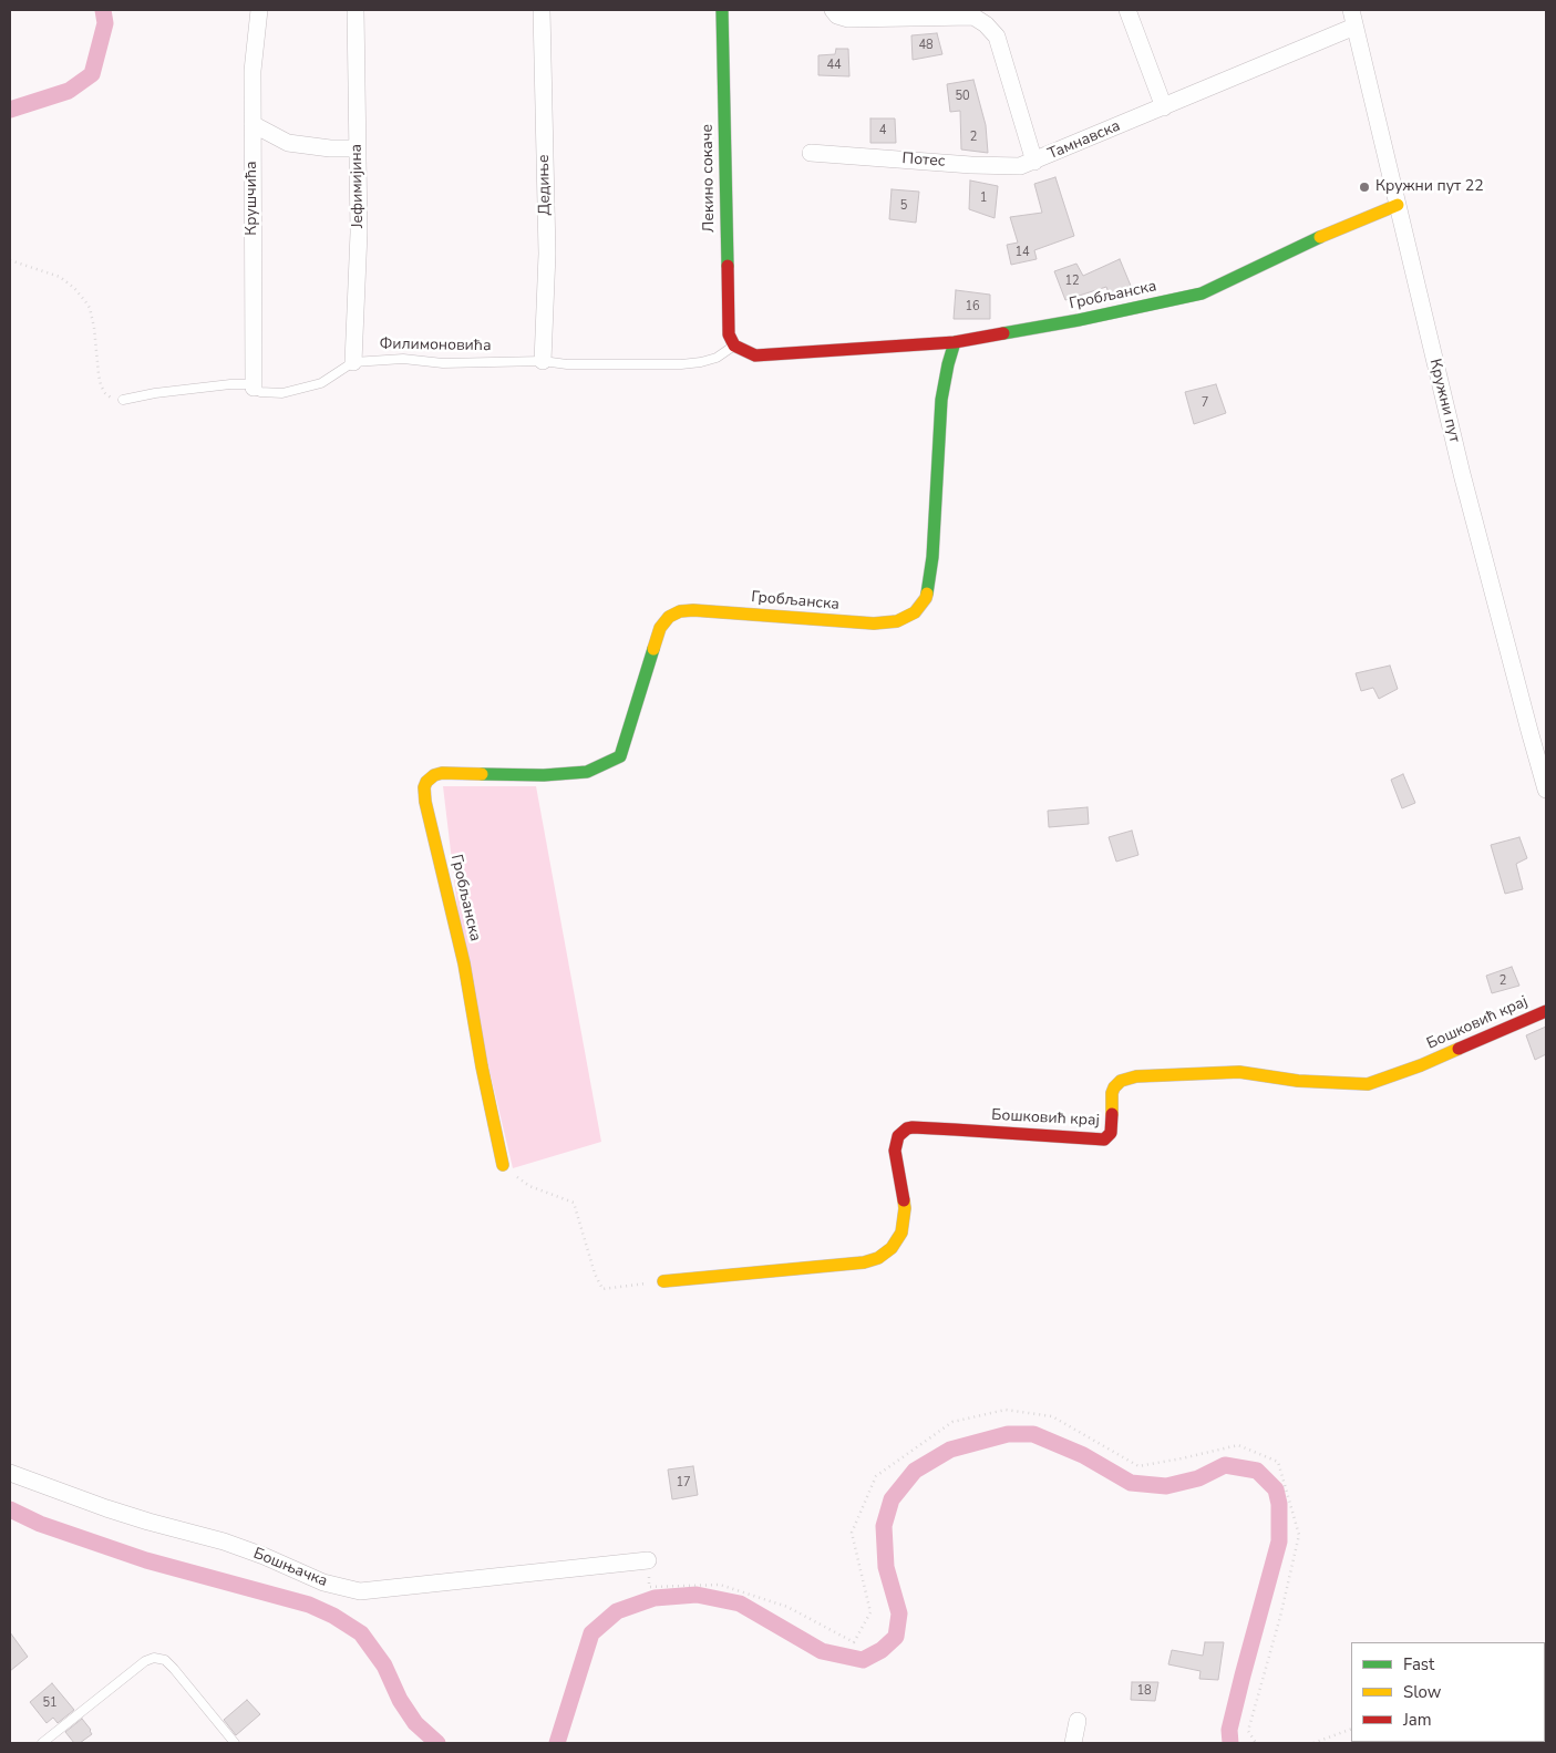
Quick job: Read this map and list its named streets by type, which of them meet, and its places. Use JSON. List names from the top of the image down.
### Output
{
  "streets": {
    "street": [
      "Тамнавска",
      "Потес",
      "Лекино сокаче",
      "Дедиње",
      "Јефимијина",
      "Крушчића",
      "Гробљанска",
      "Кружни пут",
      "Бошковић крај",
      "Бошњачка"
    ],
    "lane": ["Филимоновића"]
  },
  "crossings": [
    ["Тамнавска", "Потес"],
    ["Тамнавска", "Кружни пут"],
    ["Лекино сокаче", "Филимоновића"],
    ["Дедиње", "Филимоновића"],
    ["Јефимијина", "Филимоновића"],
    ["Крушчића", "Филимоновића"],
    ["Гробљанска", "Кружни пут"]
  ],
  "places": ["Кружни пут 22"],
  "house_numbers": [
    "48",
    "44",
    "50",
    "4",
    "2",
    "1",
    "5",
    "14",
    "12",
    "16",
    "7",
    "2",
    "17",
    "18",
    "51"
  ],
  "legend": ["Fast", "Slow", "Jam"]
}
